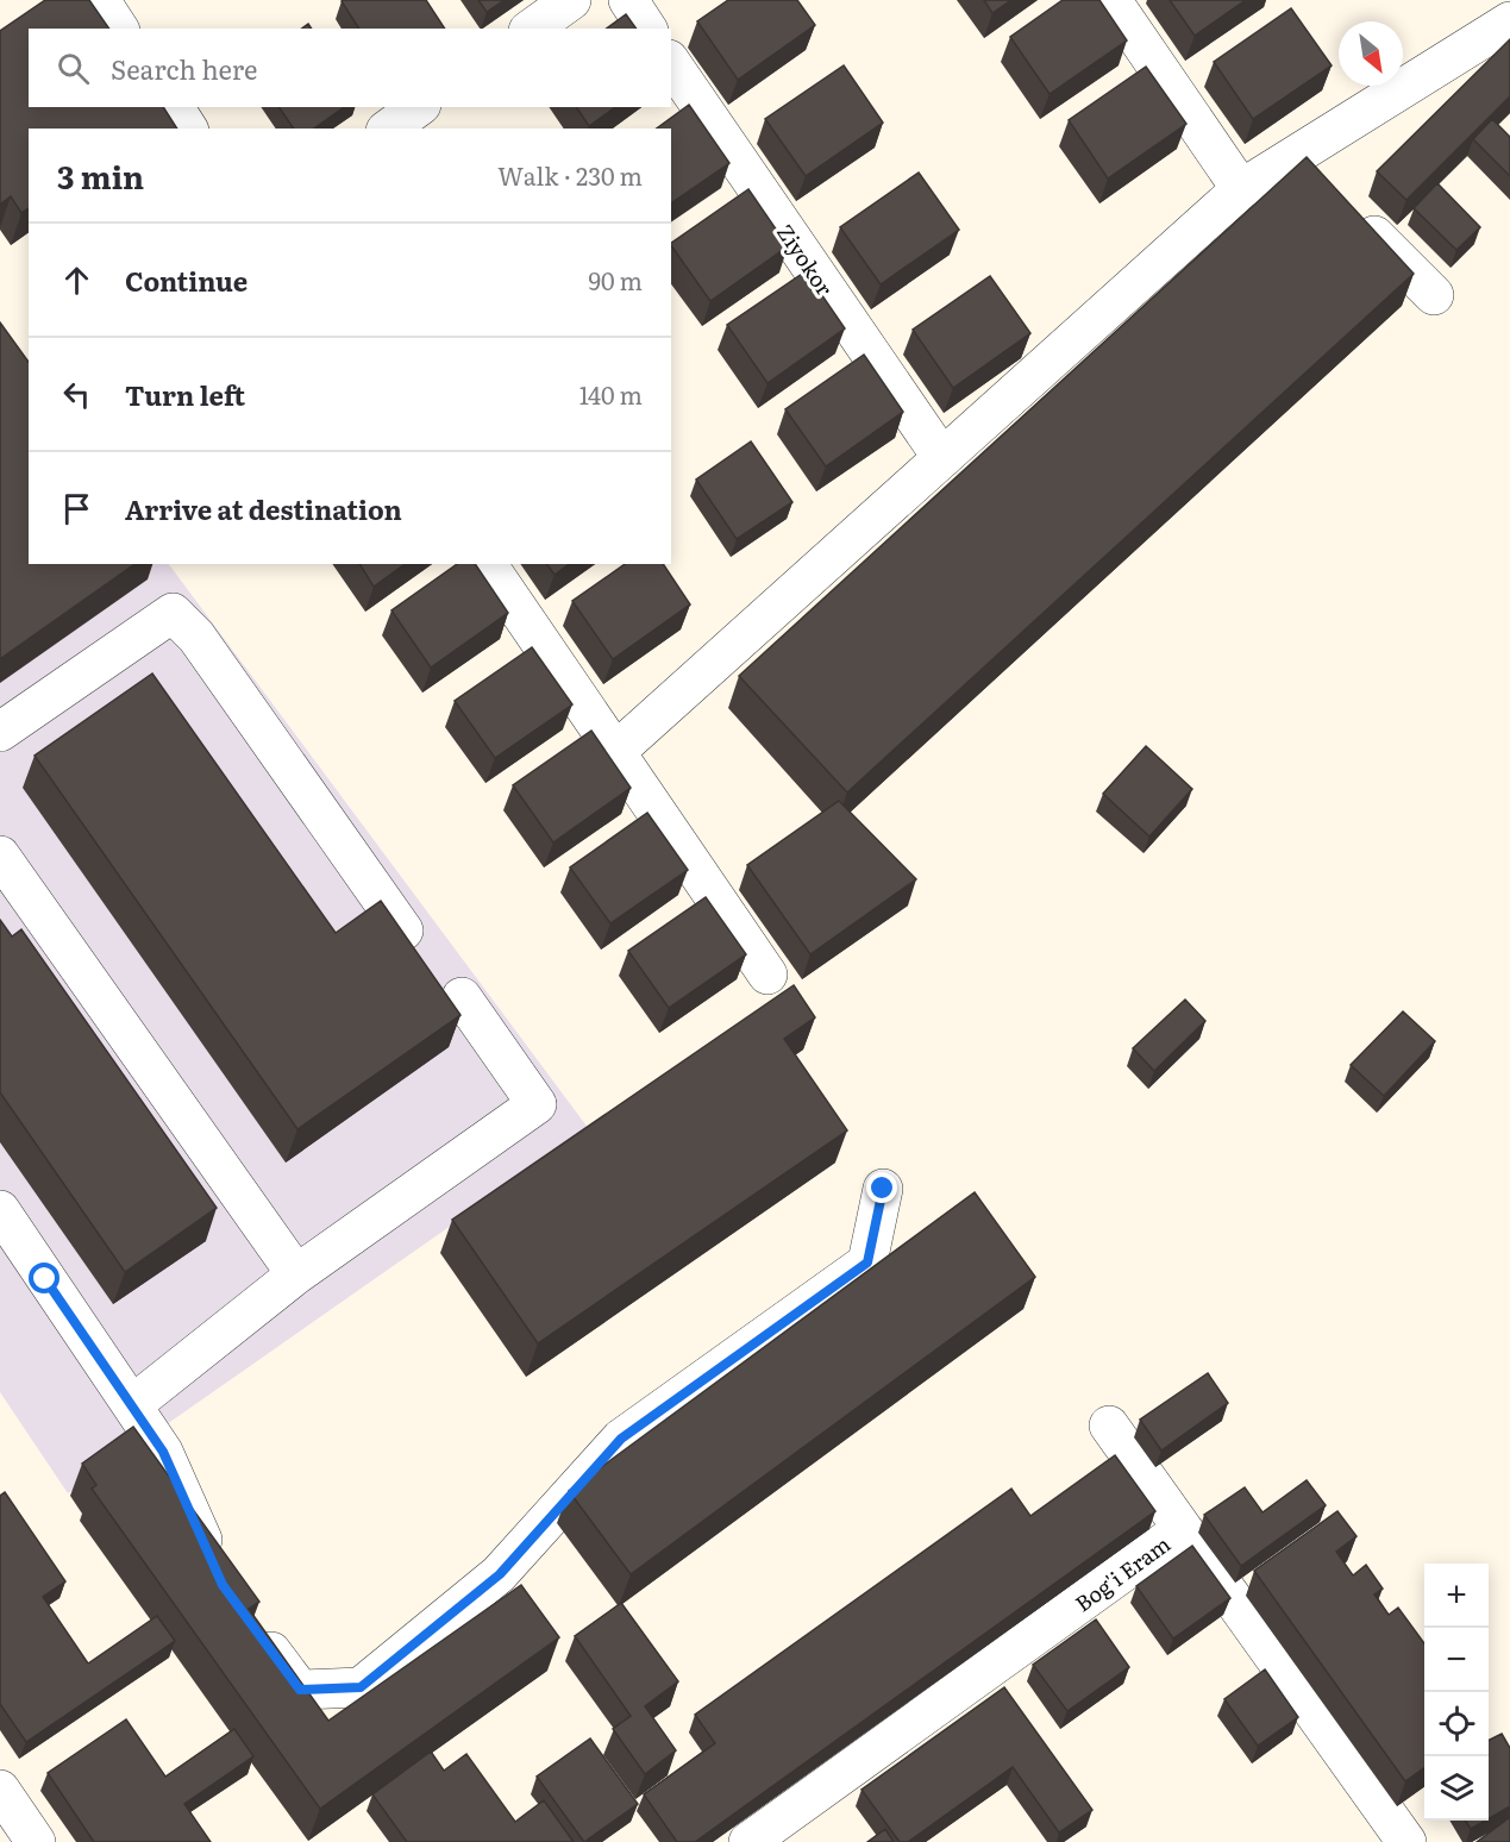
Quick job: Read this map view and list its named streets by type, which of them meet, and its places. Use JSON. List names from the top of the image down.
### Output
{
  "streets": {
    "street": ["Ziyokor", "Bog'i Eram"]
  },
  "north": "bottom right",
  "page": {
    "search": "Search here",
    "heading": ["3 min", "Walk · 230 m"],
    "list": [
      ["Continue", "90 m"],
      ["Turn left", "140 m"],
      "Arrive at destination"
    ],
    "map_buttons": ["+", "−"]
  }
}
